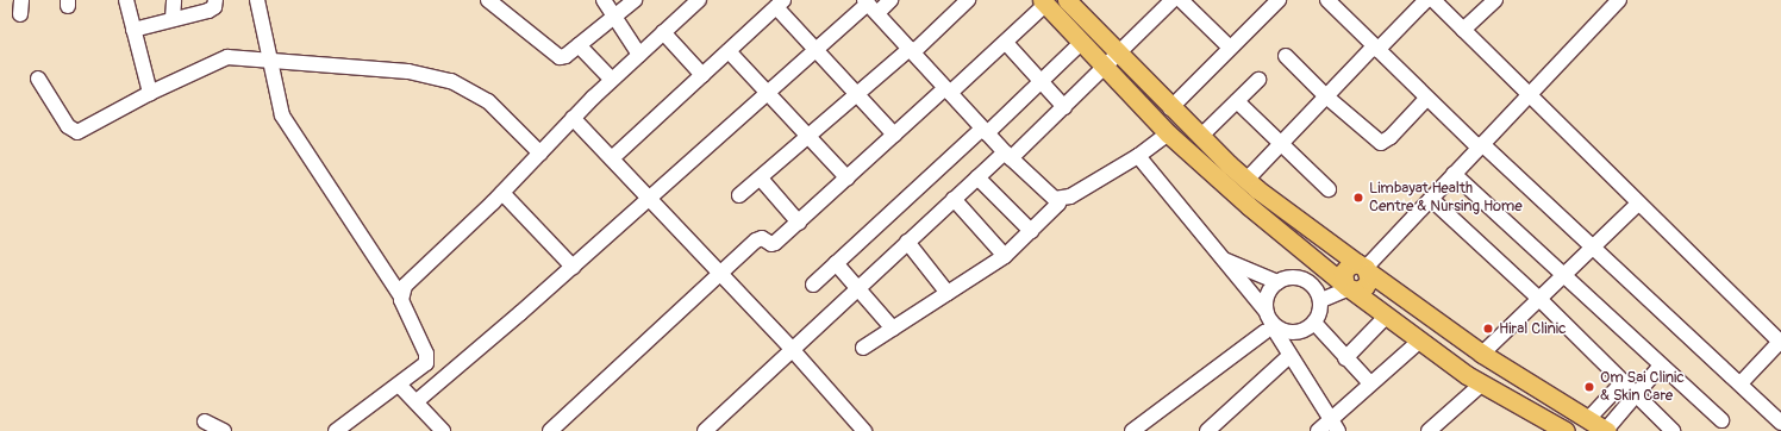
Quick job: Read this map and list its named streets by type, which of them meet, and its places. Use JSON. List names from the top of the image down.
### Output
{
  "places": ["Limbayat Health Centre & Nursing Home", "Hiral Clinic", "Om Sai Clinic & Skin Care"]
}
